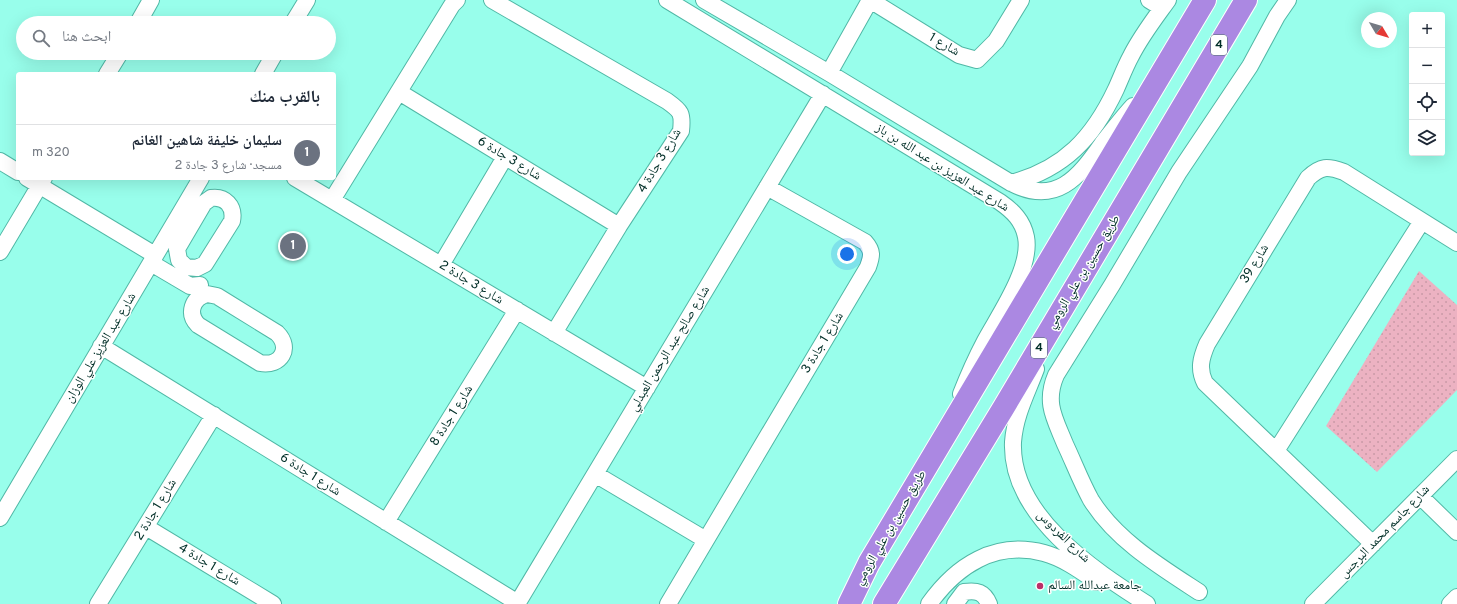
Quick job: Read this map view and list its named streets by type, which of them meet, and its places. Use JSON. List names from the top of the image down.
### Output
{
  "streets": {
    "highway": ["4", "طريق حسين بن علي الرومي"],
    "street": [
      "شارع 1",
      "شارع 3 جادة 6",
      "شارع 3 جادة 4",
      "شارع عبد العزيز بن عبد الله بن باز",
      "شارع 39",
      "شارع 3 جادة 2",
      "شارع 1 جادة 3",
      "شارع عبد العزيز علي الوزان",
      "شارع صالح عبد الرحمن العبدلي",
      "شارع 1 جادة 8",
      "شارع 1 جادة 6",
      "شارع 1 جادة 2",
      "شارع جاسم محمد البرجس",
      "شارع الفردوس",
      "شارع 1 جادة 4"
    ]
  },
  "crossings": [
    ["شارع 3 جادة 6", "شارع 3 جادة 4"],
    ["شارع 3 جادة 4", "شارع 3 جادة 2"],
    ["شارع عبد العزيز بن عبد الله بن باز", "طريق حسين بن علي الرومي"],
    ["شارع عبد العزيز بن عبد الله بن باز", "شارع صالح عبد الرحمن العبدلي"],
    ["شارع 39", "شارع جاسم محمد البرجس"],
    ["طريق حسين بن علي الرومي", "شارع الفردوس"],
    ["شارع 3 جادة 2", "شارع صالح عبد الرحمن العبدلي"],
    ["شارع 3 جادة 2", "شارع 1 جادة 8"],
    ["شارع 1 جادة 3", "شارع صالح عبد الرحمن العبدلي"],
    ["شارع عبد العزيز علي الوزان", "شارع 1 جادة 6"],
    ["شارع صالح عبد الرحمن العبدلي", "شارع 1 جادة 6"],
    ["شارع 1 جادة 8", "شارع 1 جادة 6"],
    ["شارع 1 جادة 6", "شارع 1 جادة 2"],
    ["شارع 1 جادة 2", "شارع 1 جادة 4"]
  ],
  "places": ["جامعة عبدالله السالم"],
  "north": "bottom right",
  "page": {
    "map_buttons": ["+", "−"],
    "search": "ابحث هنا",
    "heading": "بالقرب منك",
    "list": [
      {
        "mark": "1",
        "name": "سليمان خليفة شاهين الغانم",
        "note": "مسجد · شارع 3 جادة 2",
        "value": "320 m"
      }
    ],
    "pins": "1"
  }
}
